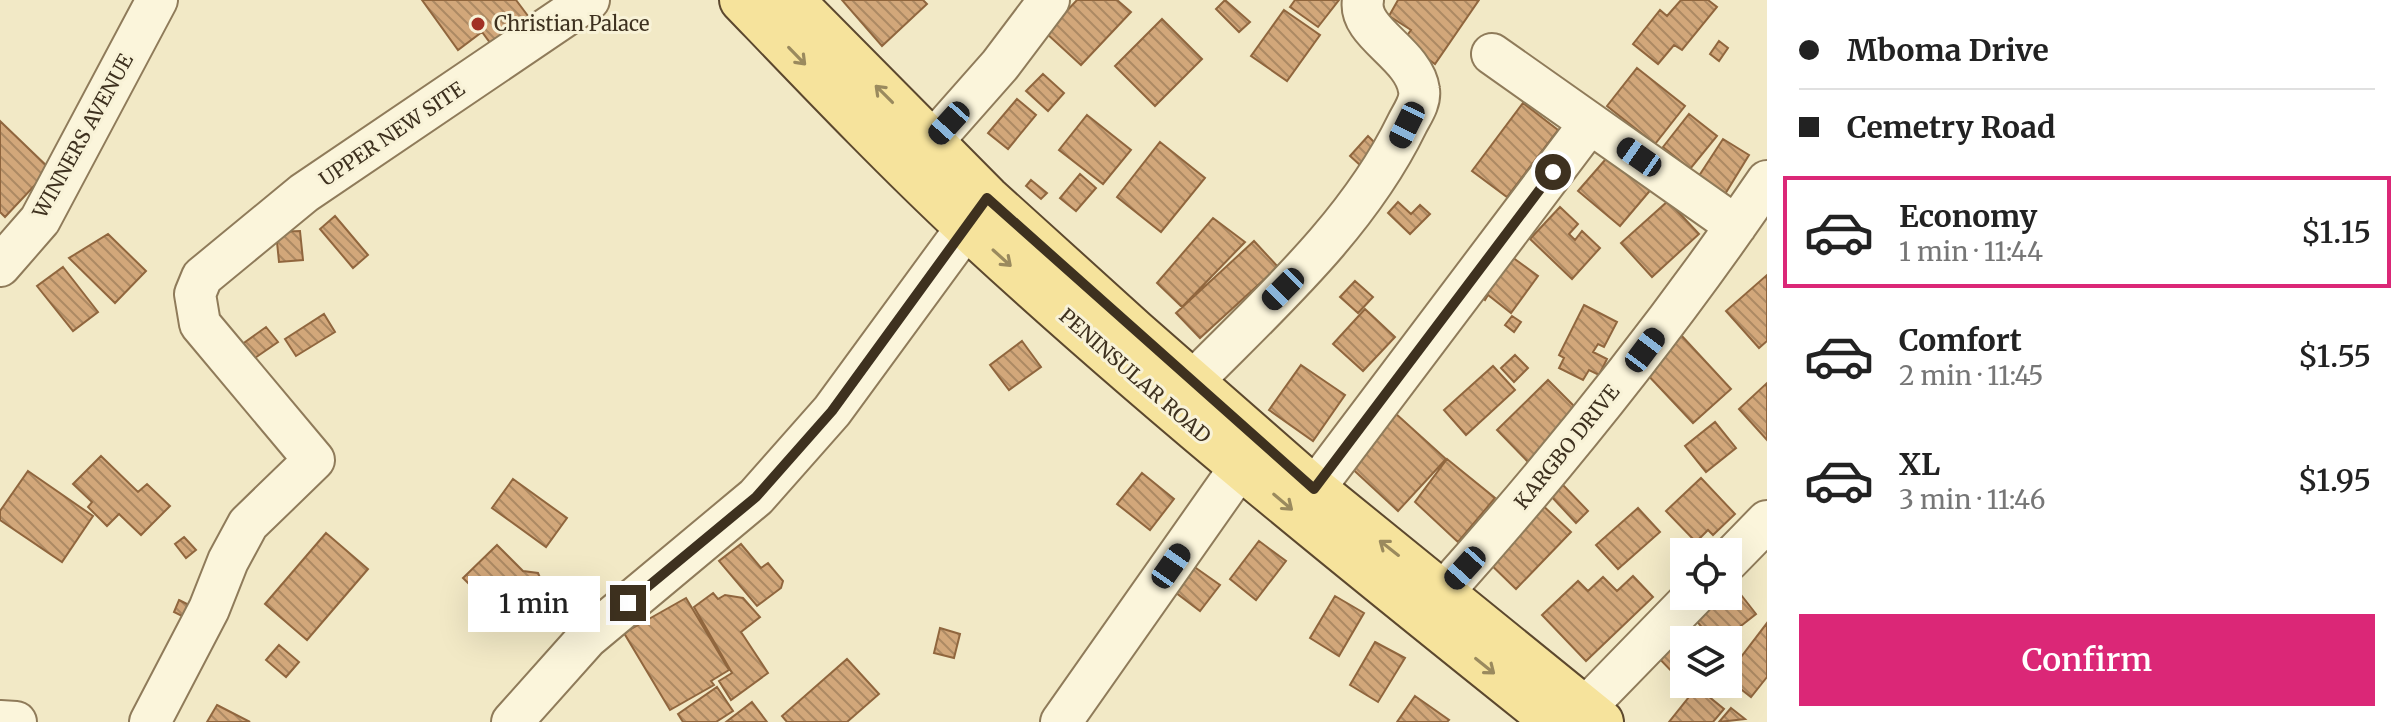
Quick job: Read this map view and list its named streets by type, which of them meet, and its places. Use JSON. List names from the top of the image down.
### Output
{
  "streets": {
    "main road": ["PENINSULAR ROAD"],
    "street": ["UPPER NEW SITE", "WINNERS AVENUE", "KARGBO DRIVE"]
  },
  "crossings": [
    ["PENINSULAR ROAD", "KARGBO DRIVE"]
  ],
  "places": ["Christian Palace"],
  "page": {
    "banner": ["Mboma Drive", "Cemetry Road"],
    "list": [
      {
        "name": "Economy",
        "note": "1 min · 11:44",
        "value": "$1.15"
      },
      {
        "name": "Comfort",
        "note": "2 min · 11:45",
        "value": "$1.55"
      },
      {
        "name": "XL",
        "note": "3 min · 11:46",
        "value": "$1.95"
      }
    ],
    "bubble": "1 min",
    "buttons": "Confirm"
  }
}
